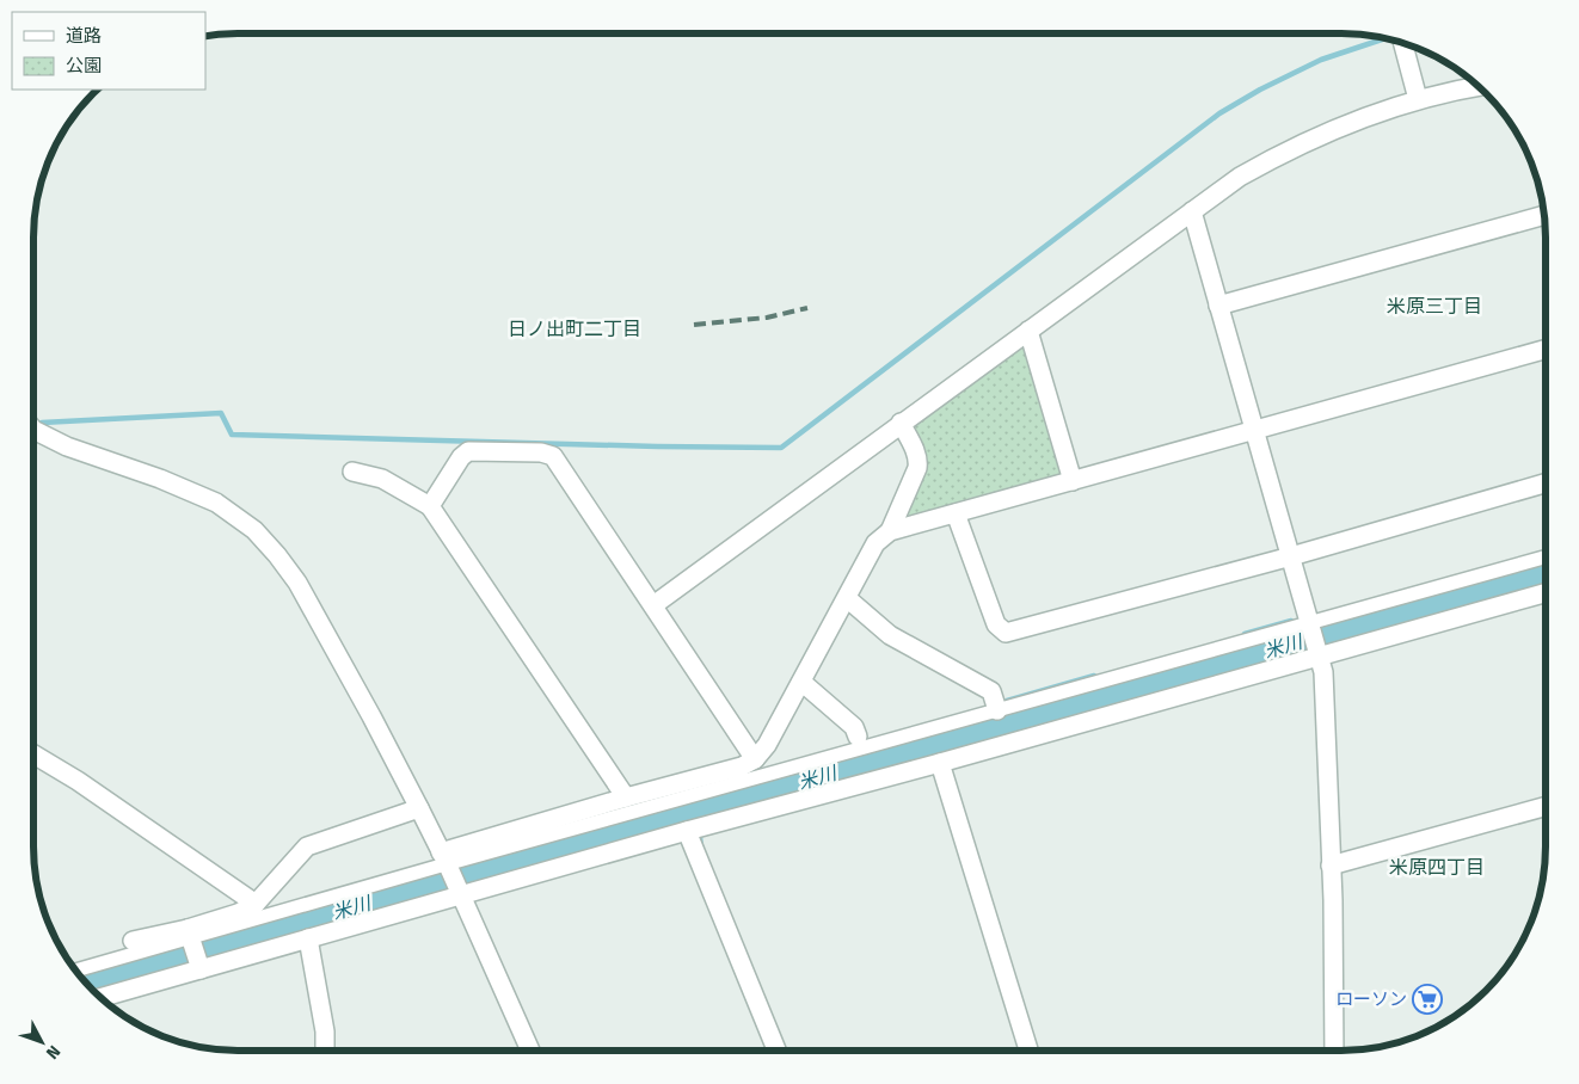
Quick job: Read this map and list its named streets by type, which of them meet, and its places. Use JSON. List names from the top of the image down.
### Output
{
  "districts": ["米原三丁目", "日ノ出町二丁目", "米原四丁目"],
  "water": ["米川"],
  "places": {
    "supermarket": ["ローソン"]
  },
  "legend": ["道路", "公園"],
  "north": "bottom right"
}
